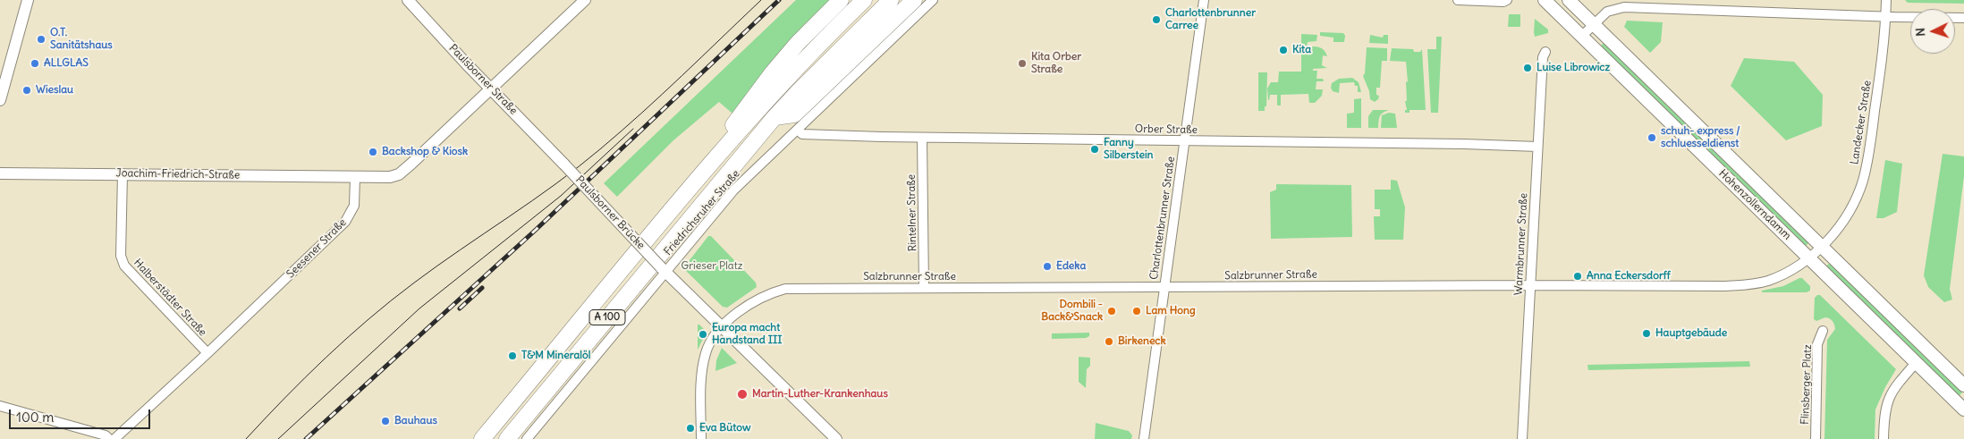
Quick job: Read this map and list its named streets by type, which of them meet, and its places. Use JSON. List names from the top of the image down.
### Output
{
  "streets": {
    "highway": ["A 100"],
    "main road": ["Hohenzollerndamm"],
    "street": [
      "Paulsborner Straße",
      "Landecker Straße",
      "Orber Straße",
      "Joachim-Friedrich-Straße",
      "Paulsborner Brücke",
      "Friedrichsruher Straße",
      "Rintelner Straße",
      "Charlottenbrunner Straße",
      "Warmbrunner Straße",
      "Seesener Straße",
      "Salzbrunner Straße",
      "Halberstädter Straße",
      "Flinsberger Platz"
    ]
  },
  "crossings": [
    ["Paulsborner Straße", "Paulsborner Brücke"],
    ["Landecker Straße", "Hohenzollerndamm"],
    ["Landecker Straße", "Salzbrunner Straße"],
    ["Orber Straße", "Friedrichsruher Straße"],
    ["Orber Straße", "Rintelner Straße"],
    ["Orber Straße", "Charlottenbrunner Straße"],
    ["Orber Straße", "Warmbrunner Straße"],
    ["Joachim-Friedrich-Straße", "Seesener Straße"],
    ["Joachim-Friedrich-Straße", "Halberstädter Straße"],
    ["Hohenzollerndamm", "Salzbrunner Straße"],
    ["Paulsborner Brücke", "Friedrichsruher Straße"],
    ["Rintelner Straße", "Salzbrunner Straße"],
    ["Charlottenbrunner Straße", "Salzbrunner Straße"],
    ["Warmbrunner Straße", "Salzbrunner Straße"],
    ["Seesener Straße", "Halberstädter Straße"]
  ],
  "parks": ["Grieser Platz"],
  "places": [
    "Charlottenbrunner Carree",
    "O.T. Sanitätshaus",
    "Kita",
    "ALLGLAS",
    "Kita Orber Straße",
    "Luise Librowicz",
    "Wieslau",
    "schuh- express / schluesseldienst",
    "Fanny Silberstein",
    "Backshop & Kiosk",
    "Edeka",
    "Anna Eckersdorff",
    "Dombili - Back&Snack",
    "Lam Hong",
    "Hauptgebäude",
    "Europa macht Handstand III",
    "Birkeneck",
    "T&M Mineralöl",
    "Martin-Luther-Krankenhaus",
    "Bauhaus",
    "Eva Bütow"
  ],
  "scale_bar": "100 m",
  "north": "left"
}
